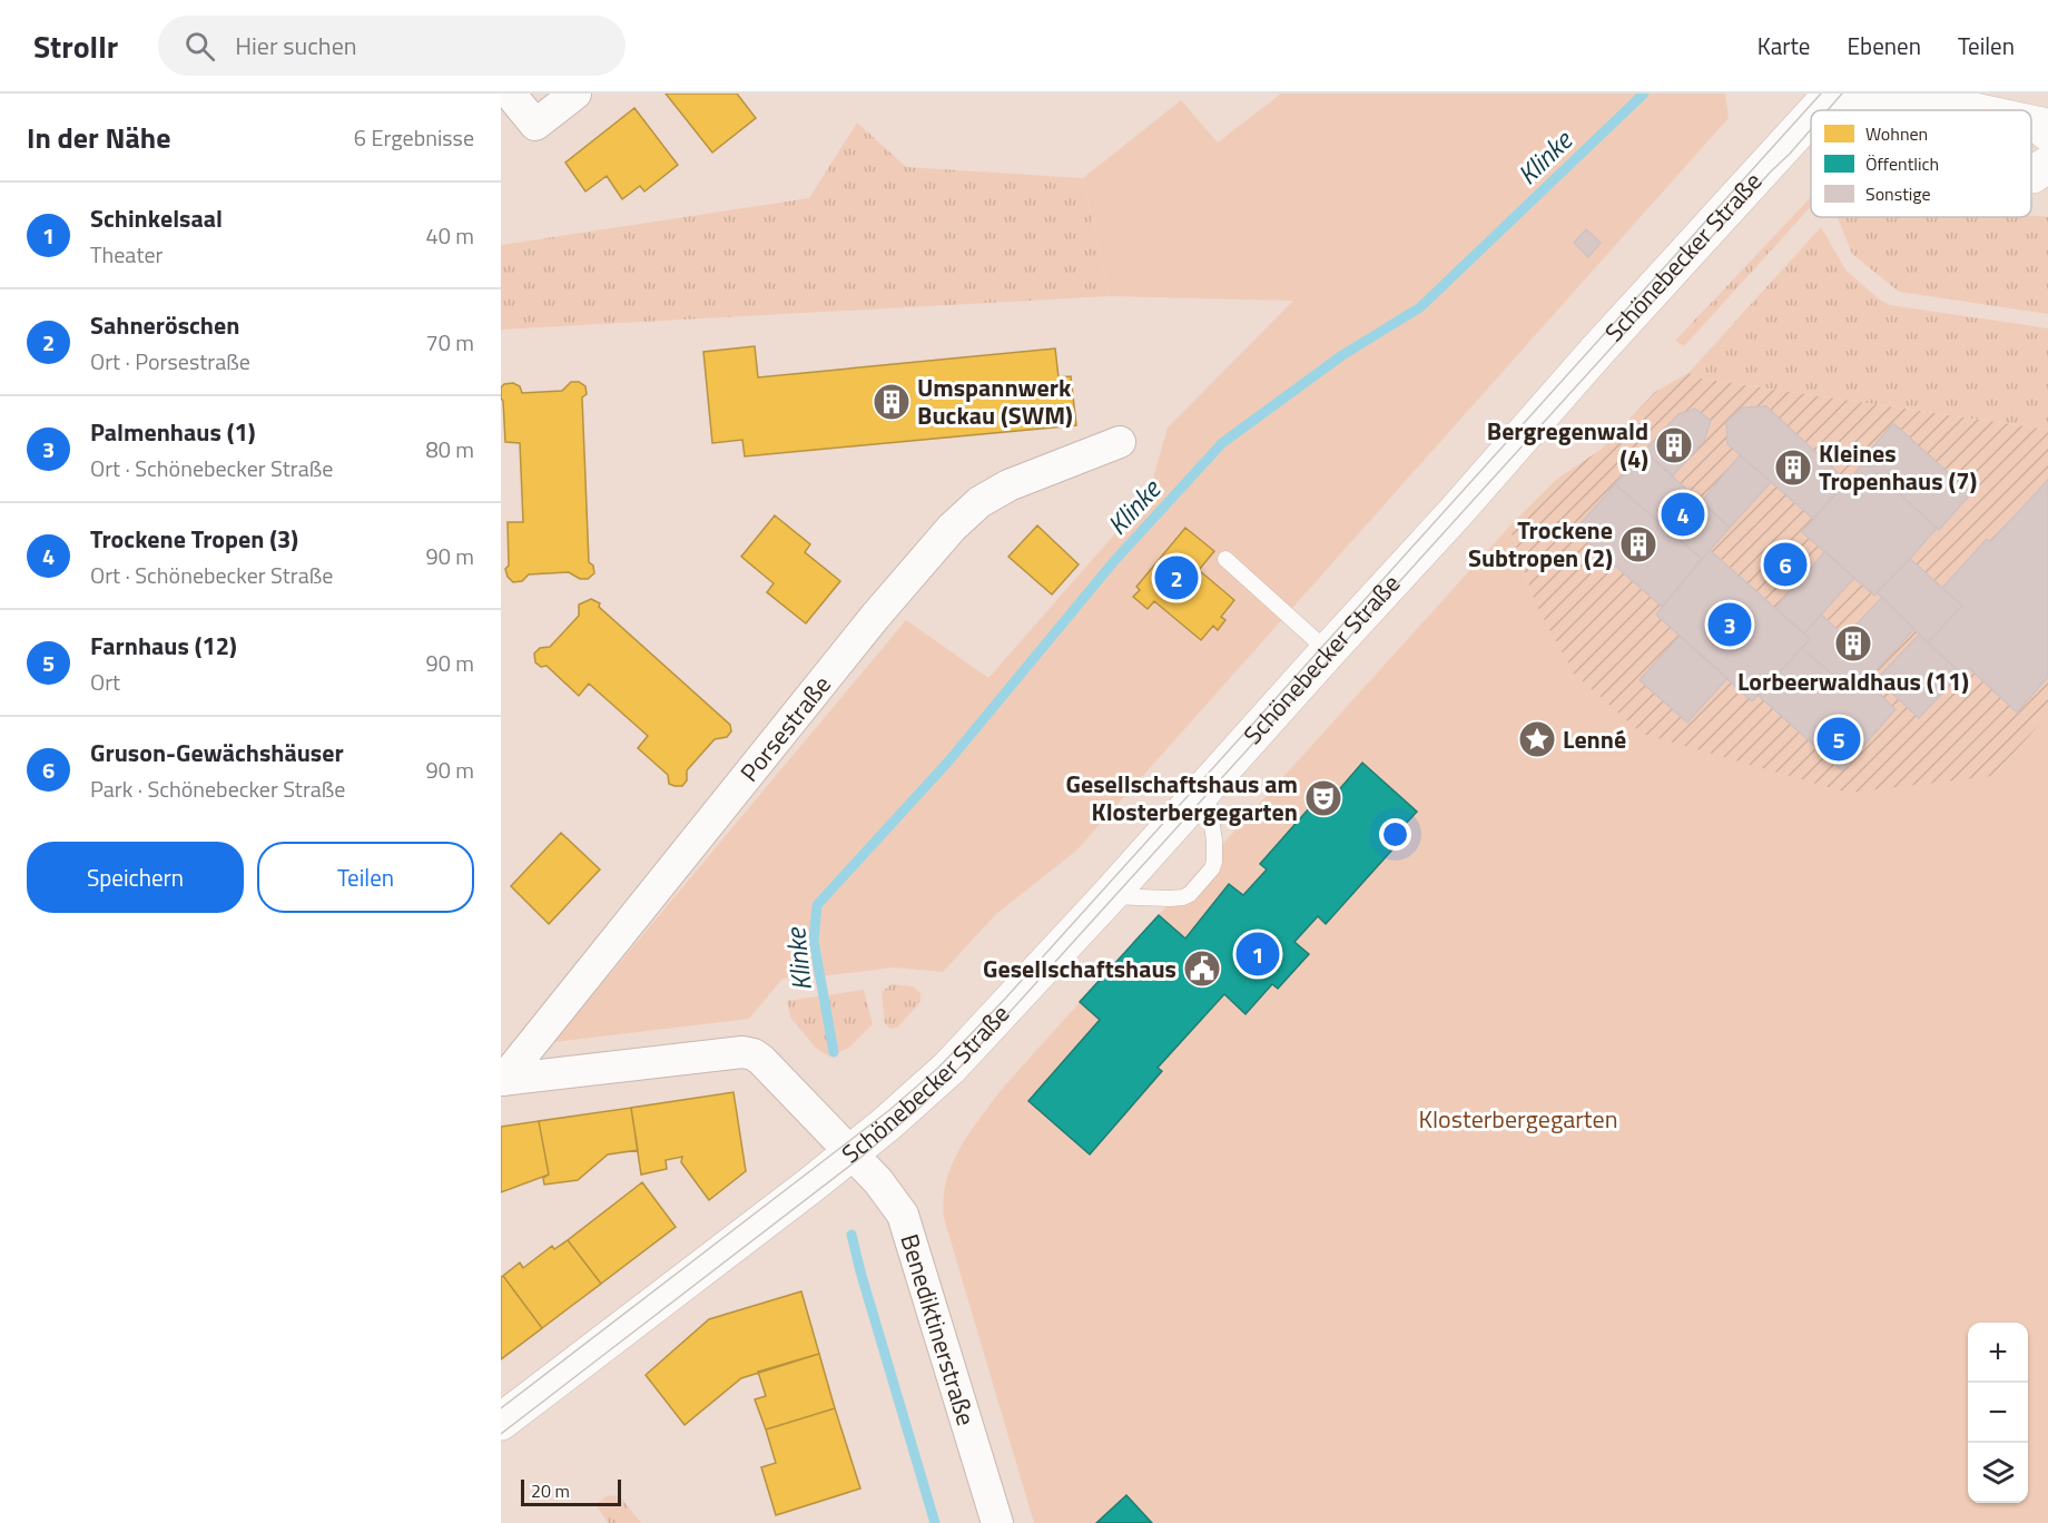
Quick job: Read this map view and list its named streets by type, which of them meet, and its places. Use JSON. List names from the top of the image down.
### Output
{
  "streets": {
    "main road": ["Schönebecker Straße"],
    "street": ["Porsestraße", "Benediktinerstraße"]
  },
  "crossings": [
    ["Schönebecker Straße", "Porsestraße"],
    ["Schönebecker Straße", "Benediktinerstraße"],
    ["Porsestraße", "Benediktinerstraße"]
  ],
  "water": ["Klinke"],
  "parks": ["Klosterbergegarten"],
  "places": {
    "building": [
      "Umspannwerk Buckau (SWM)",
      "Bergregenwald (4)",
      "Kleines Tropenhaus (7)",
      "Trockene Subtropen (2)",
      "Lorbeerwaldhaus (11)"
    ],
    "place": ["Lenné"],
    "theatre": ["Gesellschaftshaus am Klosterbergegarten"],
    "public building": ["Gesellschaftshaus"]
  },
  "legend": ["Wohnen", "Öffentlich", "Sonstige"],
  "scale_bar": "20 m",
  "page": {
    "header": "Strollr",
    "search": "Hier suchen",
    "nav": ["Karte", "Ebenen", "Teilen"],
    "heading": ["In der Nähe", "6 Ergebnisse"],
    "list": [
      {
        "mark": "1",
        "name": "Schinkelsaal",
        "note": "Theater",
        "value": "40 m"
      },
      {
        "mark": "2",
        "name": "Sahneröschen",
        "note": "Ort · Porsestraße",
        "value": "70 m"
      },
      {
        "mark": "3",
        "name": "Palmenhaus (1)",
        "note": "Ort · Schönebecker Straße",
        "value": "80 m"
      },
      {
        "mark": "4",
        "name": "Trockene Tropen (3)",
        "note": "Ort · Schönebecker Straße",
        "value": "90 m"
      },
      {
        "mark": "5",
        "name": "Farnhaus (12)",
        "note": "Ort",
        "value": "90 m"
      },
      {
        "mark": "6",
        "name": "Gruson-Gewächshäuser",
        "note": "Park · Schönebecker Straße",
        "value": "90 m"
      }
    ],
    "pins": [
      "4",
      "6",
      "2",
      "3",
      "5",
      "1"
    ],
    "buttons": ["Speichern", "Teilen"],
    "map_buttons": ["+", "−"],
    "scale": "20 m"
  }
}
